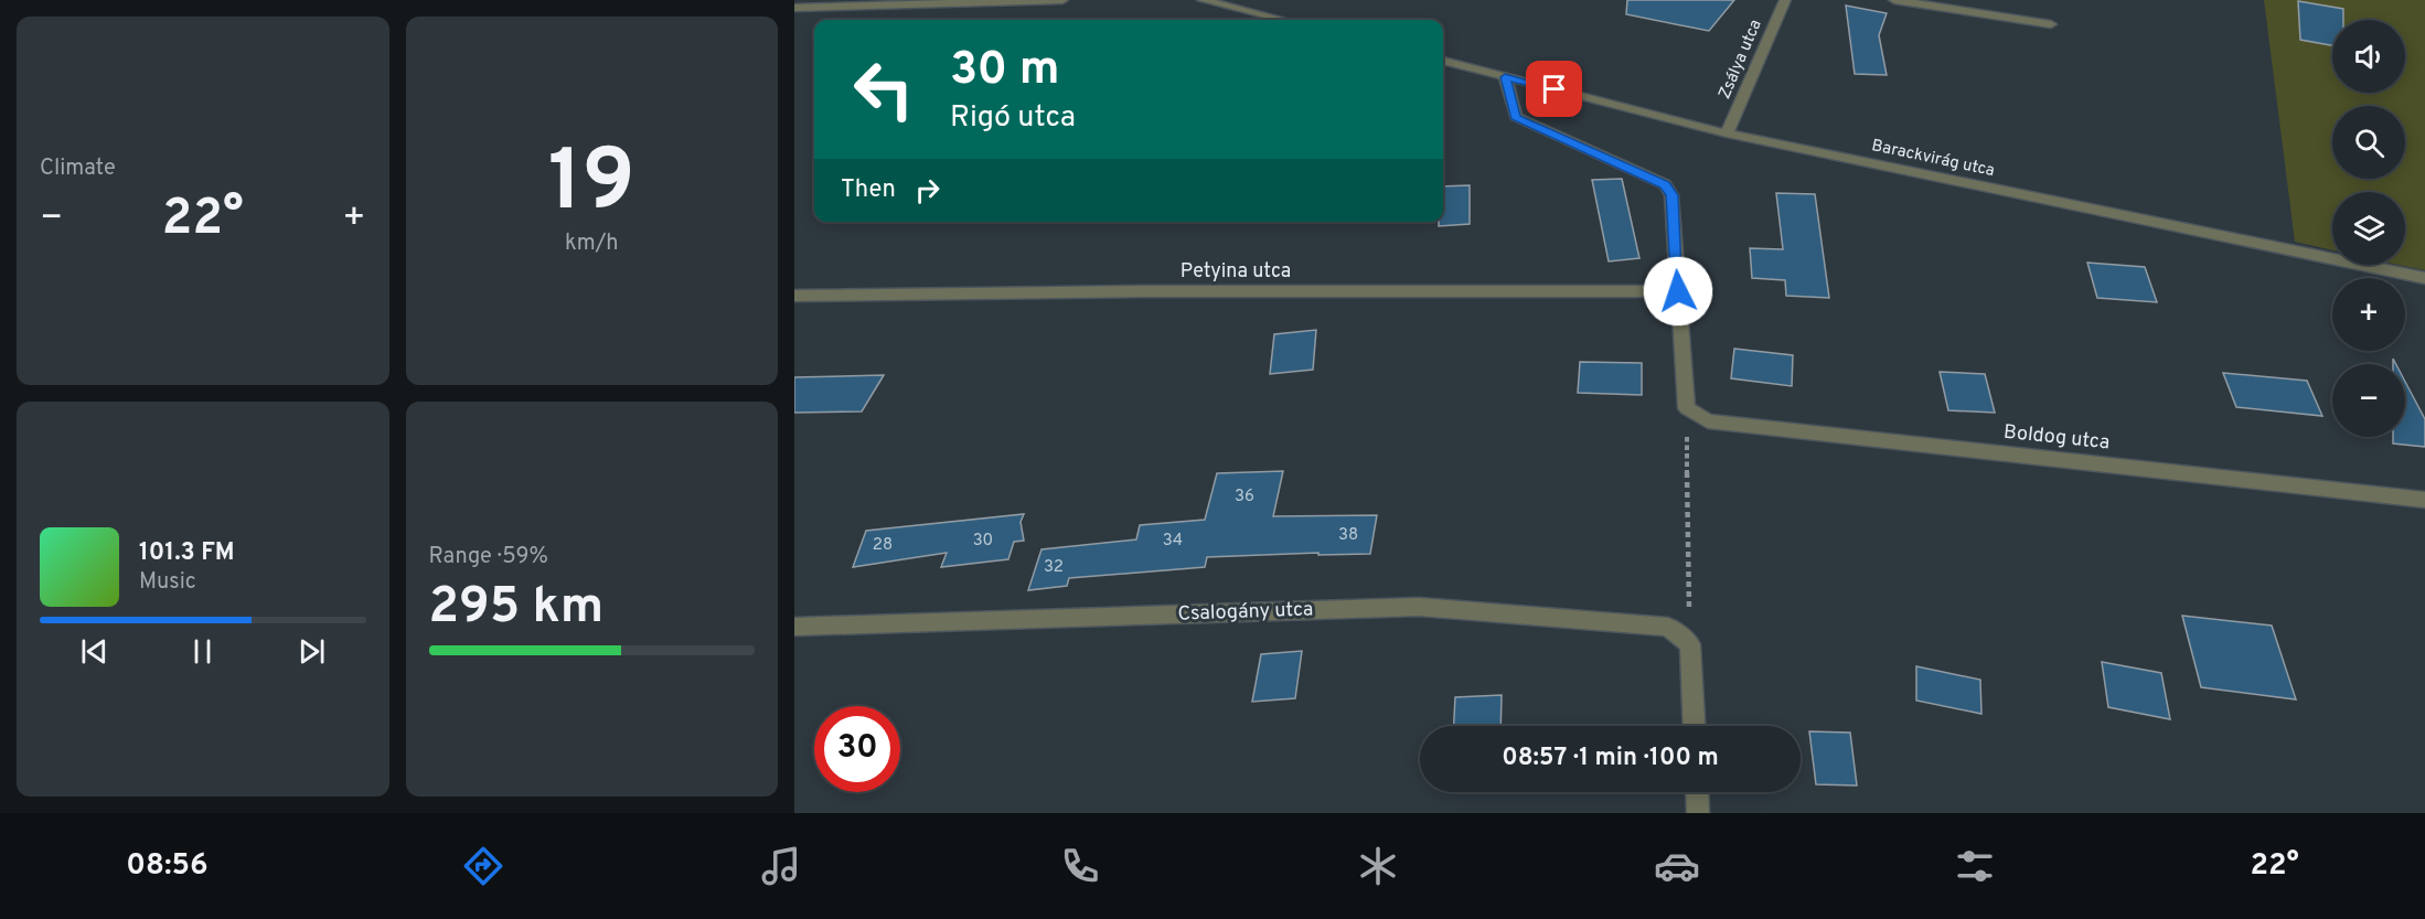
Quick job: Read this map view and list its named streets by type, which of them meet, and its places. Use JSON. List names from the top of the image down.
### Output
{
  "streets": {
    "street": [
      "Zsálya utca",
      "Barackvirág utca",
      "Petyina utca",
      "Boldog utca",
      "Csalogány utca"
    ]
  },
  "crossings": [
    ["Zsálya utca", "Barackvirág utca"]
  ],
  "house_numbers": [
    "36",
    "38",
    "30",
    "34",
    "28",
    "32"
  ],
  "page": {
    "tile": [
      "Climate",
      ["19", "km/h"],
      ["Range · 59%", "295 km"]
    ],
    "map_buttons": ["+", "−"],
    "turn": ["30 m", "Rigó utca"],
    "then": "Then",
    "heat": ["−", "22°", "+"],
    "song": ["101.3 FM", "Music"],
    "limit": "30",
    "trip": "08:57 · 1 min · 100 m",
    "tabs": ["08:56", "22°"]
  }
}
